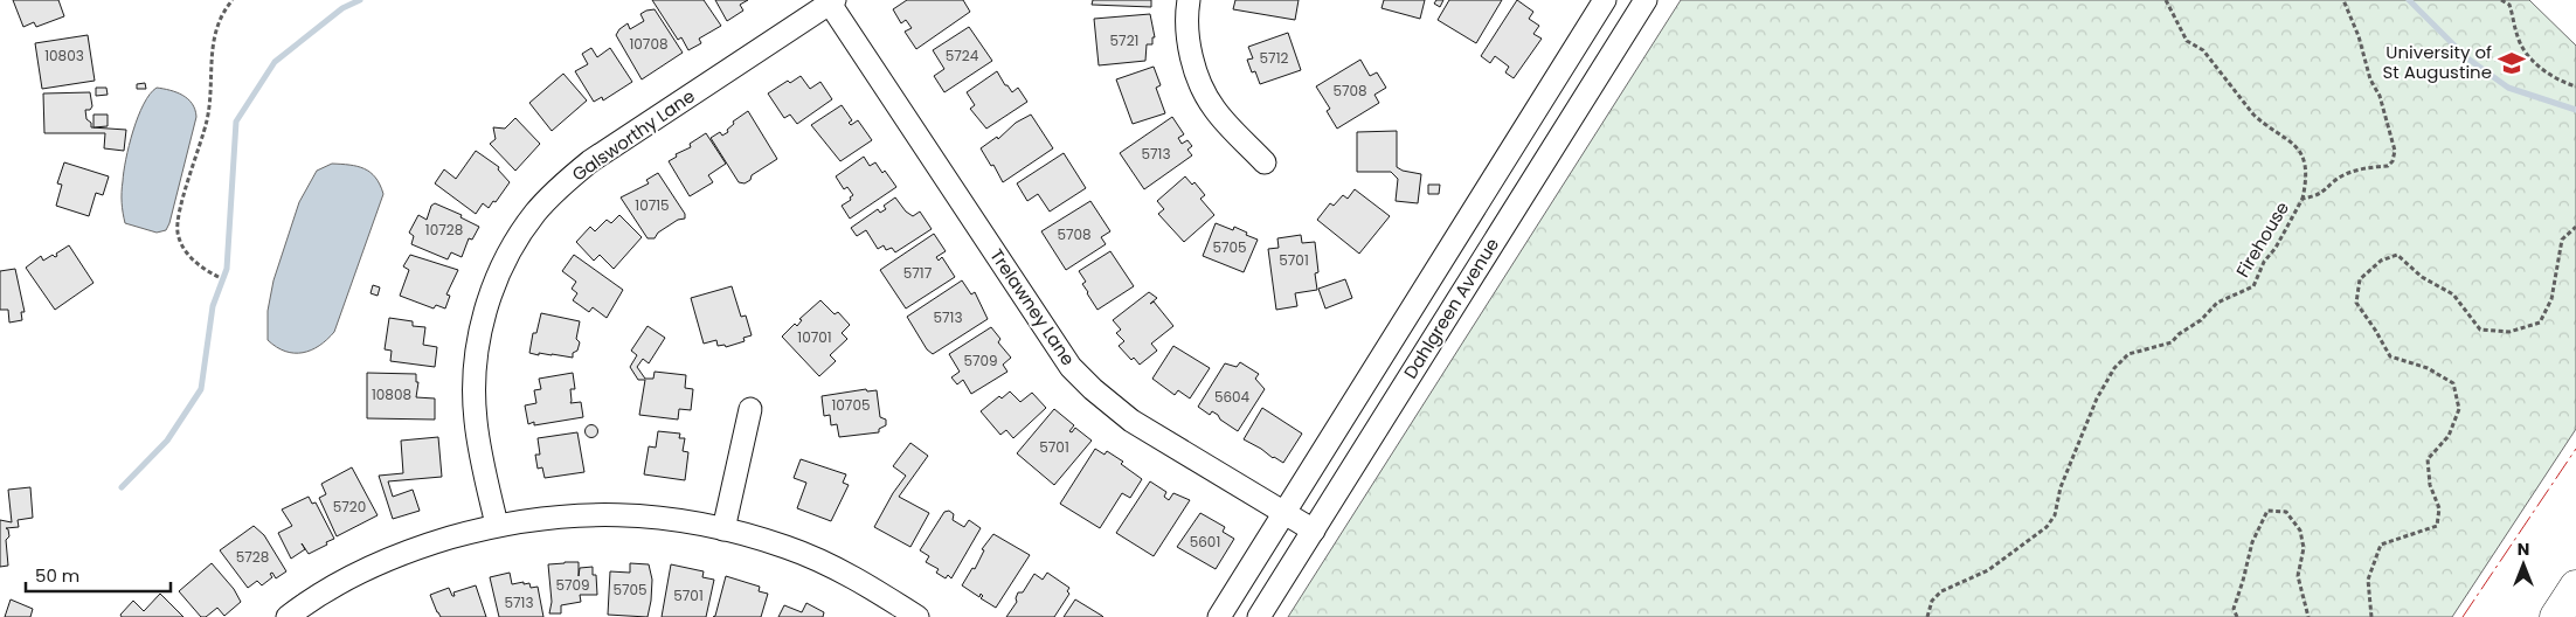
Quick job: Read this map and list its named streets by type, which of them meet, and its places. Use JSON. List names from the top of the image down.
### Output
{
  "streets": {
    "street": ["Galsworthy Lane", "Trelawney Lane", "Dahlgreen Avenue"],
    "path": ["Firehouse"]
  },
  "crossings": [
    ["Galsworthy Lane", "Trelawney Lane"],
    ["Trelawney Lane", "Dahlgreen Avenue"]
  ],
  "places": {
    "school or university": ["University of St Augustine"]
  },
  "house_numbers": [
    "5721",
    "10708",
    "10803",
    "5724",
    "5712",
    "5708",
    "5713",
    "10715",
    "10728",
    "5708",
    "5705",
    "5701",
    "5717",
    "5713",
    "10701",
    "5709",
    "10808",
    "5604",
    "10705",
    "5701",
    "5720",
    "5601",
    "5728",
    "5709",
    "5705",
    "5701",
    "5713"
  ],
  "scale_bar": "50 m",
  "north": "top"
}
